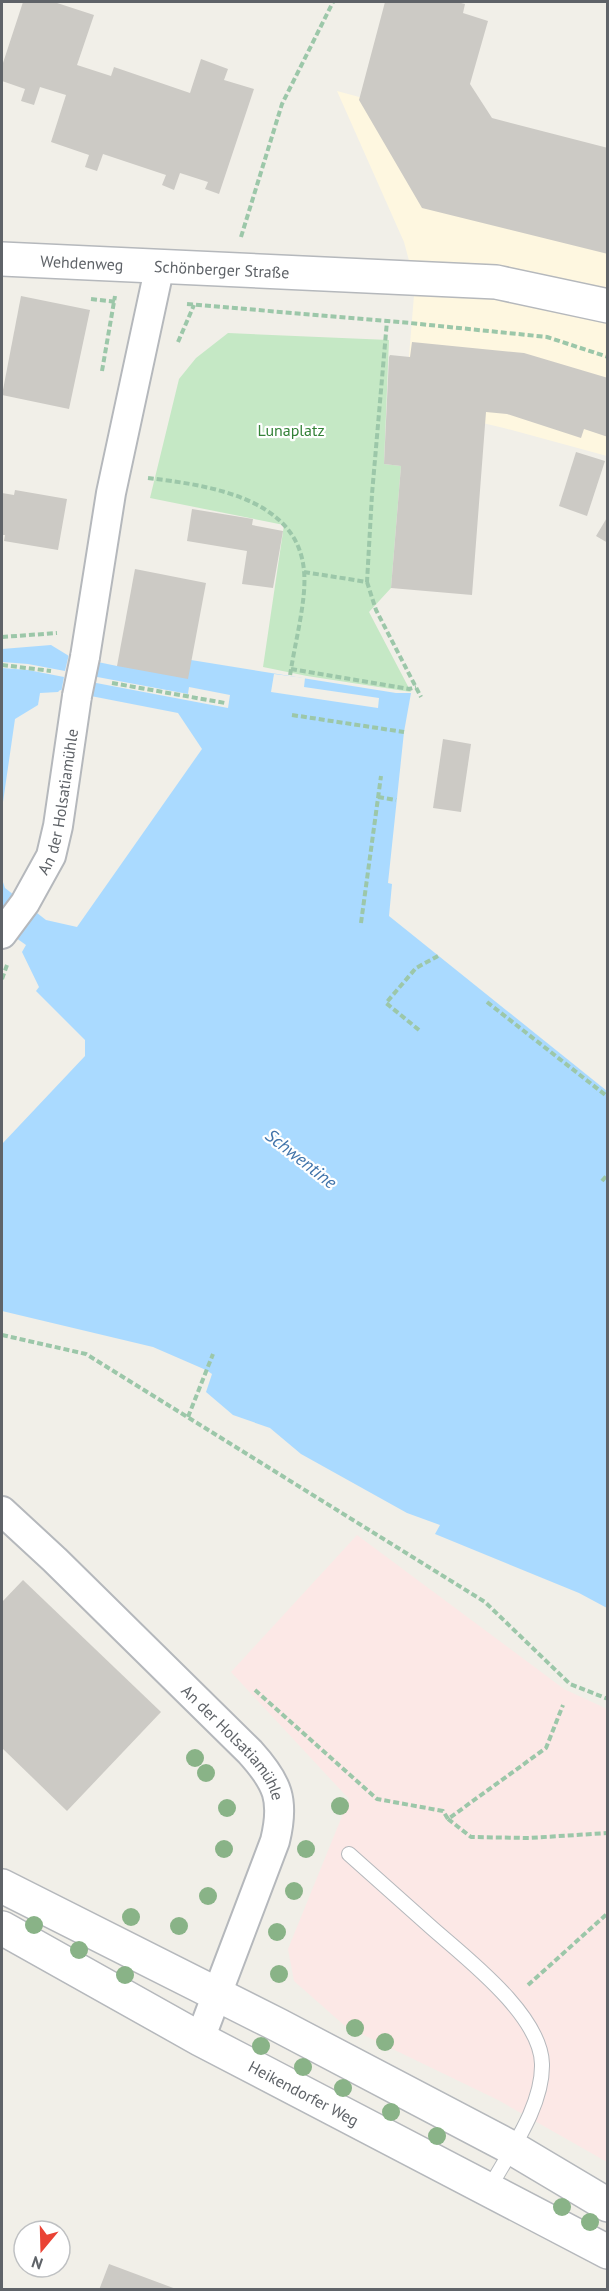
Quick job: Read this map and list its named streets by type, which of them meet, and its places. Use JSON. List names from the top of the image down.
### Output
{
  "streets": {
    "street": [
      "Wehdenweg",
      "Schönberger Straße",
      "An der Holsatiamühle",
      "Heikendorfer Weg"
    ]
  },
  "crossings": [
    ["Wehdenweg", "Schönberger Straße"],
    ["Schönberger Straße", "An der Holsatiamühle"],
    ["An der Holsatiamühle", "Heikendorfer Weg"]
  ],
  "water": ["Schwentine"],
  "parks": ["Lunaplatz"],
  "north": "bottom"
}
